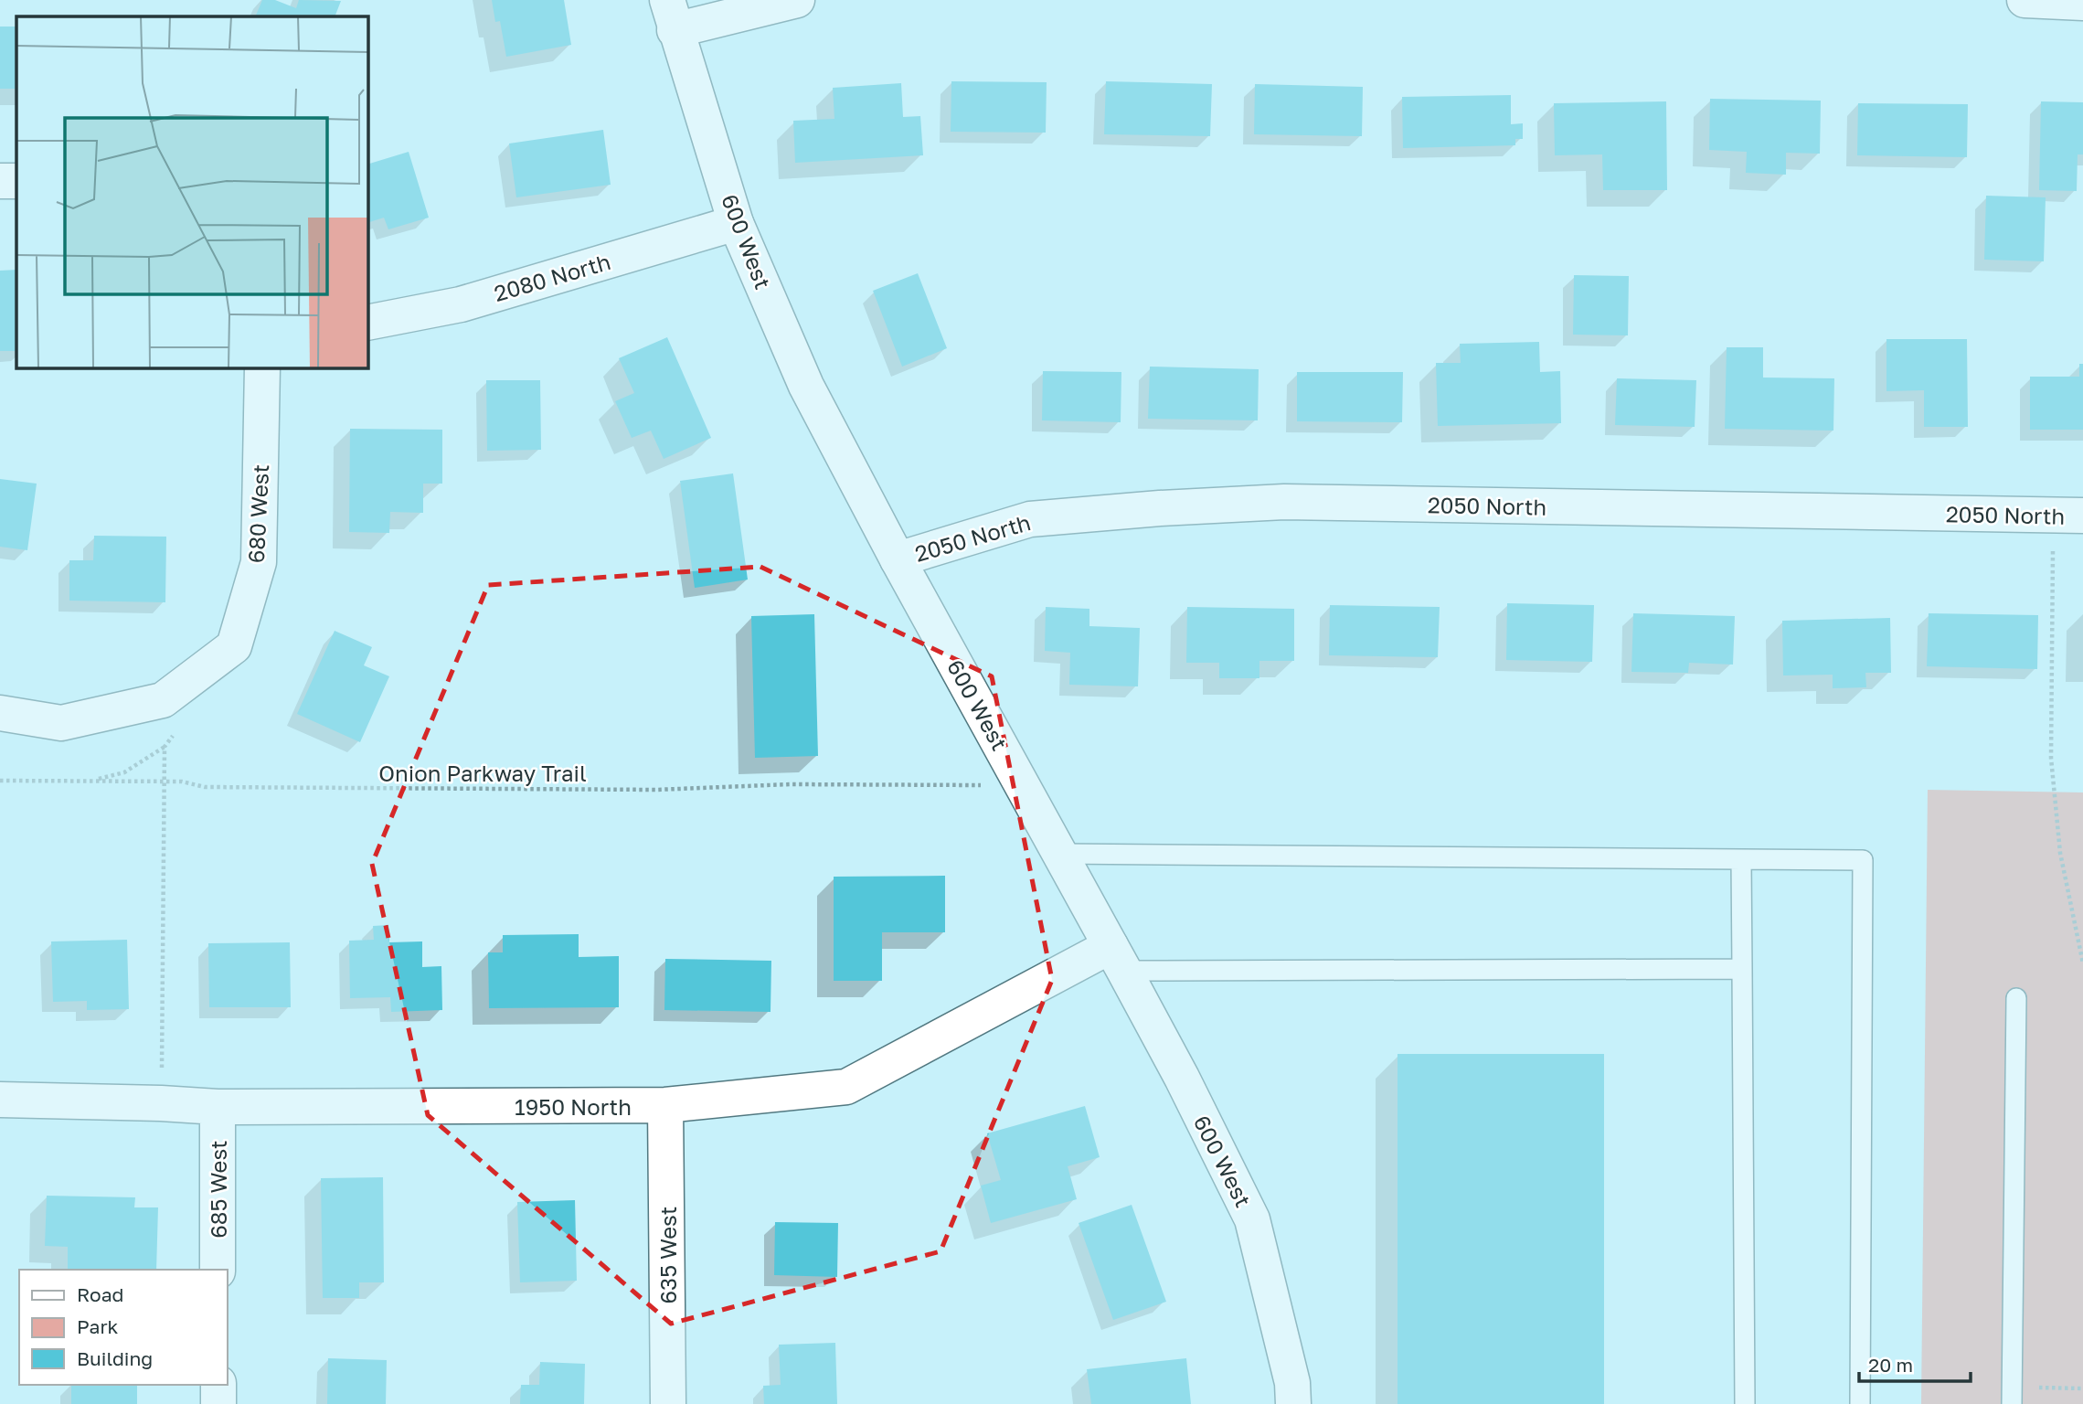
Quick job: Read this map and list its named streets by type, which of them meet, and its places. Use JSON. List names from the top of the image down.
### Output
{
  "streets": {
    "street": [
      "600 West",
      "2080 North",
      "2050 North",
      "680 West",
      "1950 North",
      "685 West",
      "635 West"
    ],
    "path": ["Onion Parkway Trail"]
  },
  "crossings": [
    ["600 West", "2080 North"],
    ["600 West", "2050 North"],
    ["600 West", "1950 North"],
    ["1950 North", "685 West"],
    ["1950 North", "635 West"]
  ],
  "legend": ["Road", "Park", "Building"],
  "scale_bar": "20 m"
}
